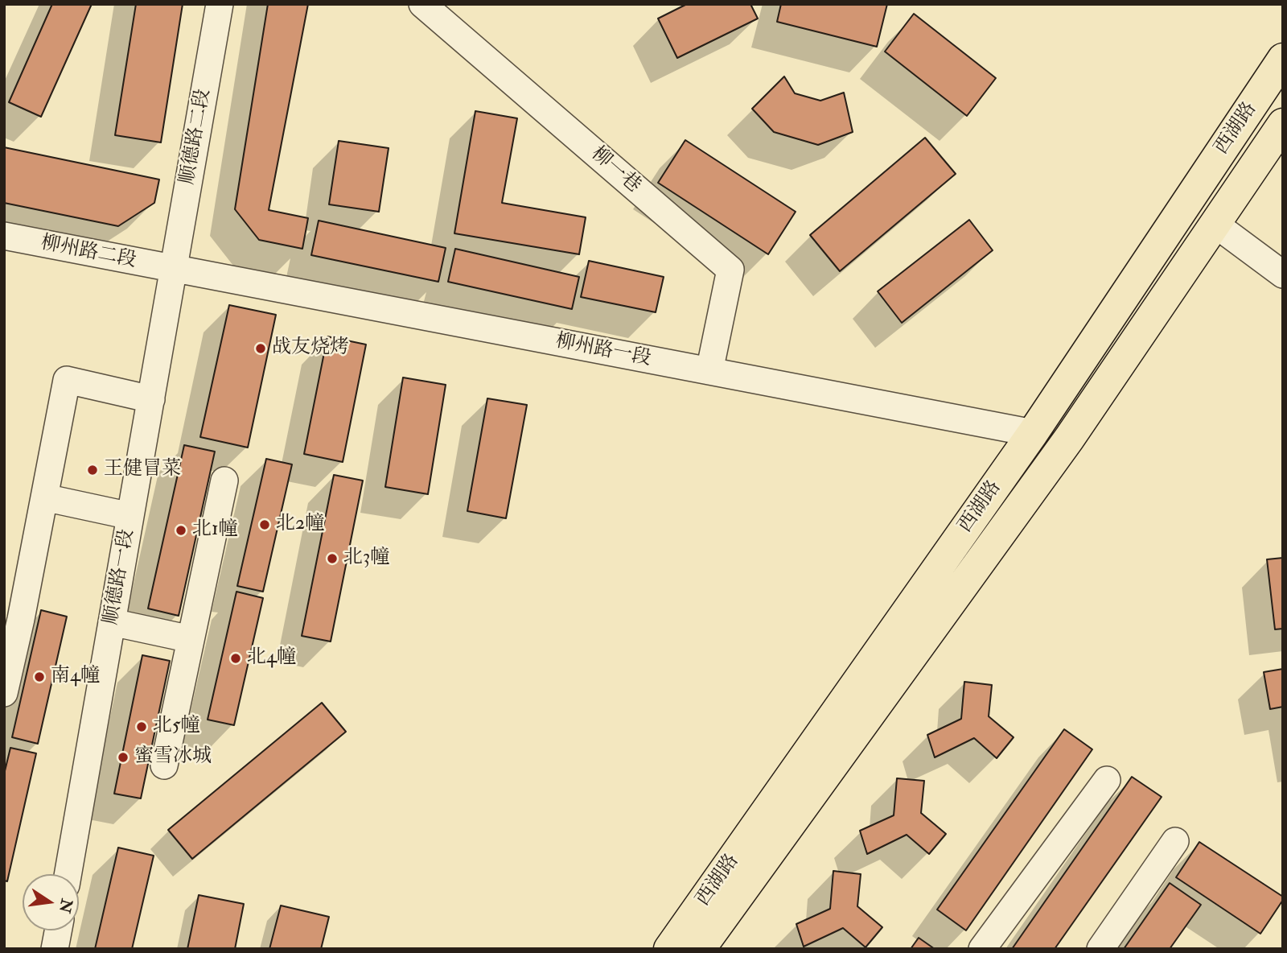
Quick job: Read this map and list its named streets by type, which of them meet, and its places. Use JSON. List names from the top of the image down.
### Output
{
  "streets": {
    "main road": ["西湖路"],
    "street": [
      "顺德路二段",
      "柳一巷",
      "柳州路二段",
      "柳州路一段",
      "顺德路一段"
    ]
  },
  "crossings": [
    ["西湖路", "柳州路一段"],
    ["顺德路二段", "柳州路二段"],
    ["顺德路二段", "柳州路一段"],
    ["顺德路二段", "顺德路一段"],
    ["柳一巷", "柳州路一段"],
    ["柳州路二段", "柳州路一段"],
    ["柳州路二段", "顺德路一段"],
    ["柳州路一段", "顺德路一段"]
  ],
  "places": [
    "战友烧烤",
    "王健冒菜",
    "北2幢",
    "北1幢",
    "北3幢",
    "北4幢",
    "南4幢",
    "北5幢",
    "蜜雪冰城"
  ],
  "north": "right"
}
